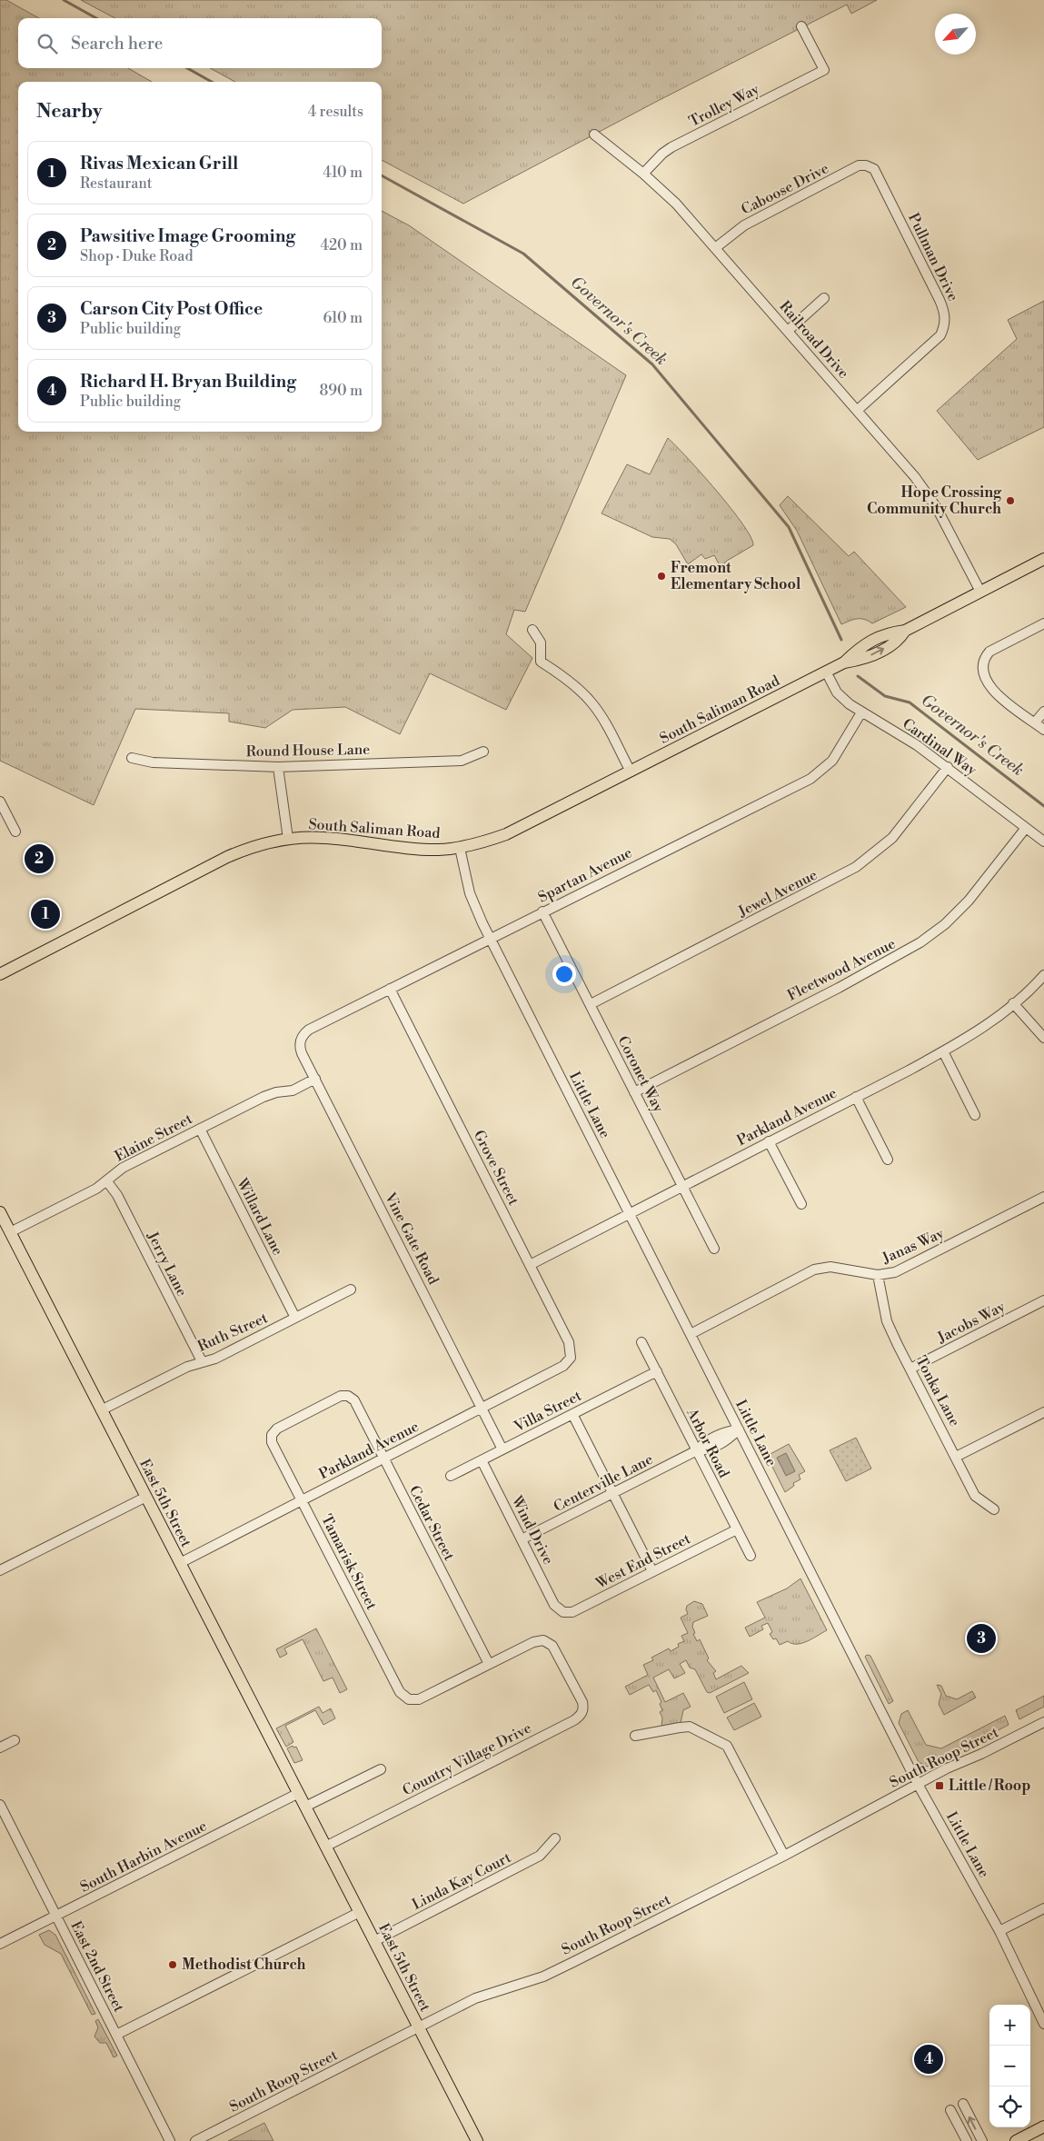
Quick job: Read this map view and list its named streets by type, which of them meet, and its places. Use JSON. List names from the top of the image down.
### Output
{
  "streets": {
    "main road": ["South Saliman Road", "East 5th Street"],
    "street": [
      "Trolley Way",
      "Caboose Drive",
      "Pullman Drive",
      "Railroad Drive",
      "Cardinal Way",
      "Round House Lane",
      "Spartan Avenue",
      "Jewel Avenue",
      "Fleetwood Avenue",
      "Coronet Way",
      "Little Lane",
      "Parkland Avenue",
      "Elaine Street",
      "Grove Street",
      "Willard Lane",
      "Vine Gate Road",
      "Janas Way",
      "Jerry Lane",
      "Jacobs Way",
      "Ruth Street",
      "Tonka Lane",
      "Villa Street",
      "Arbor Road",
      "Centerville Lane",
      "Cedar Street",
      "Wind Drive",
      "West End Street",
      "Tamarisk Street",
      "South Roop Street",
      "Country Village Drive",
      "South Harbin Avenue",
      "Linda Kay Court",
      "East 2nd Street"
    ]
  },
  "crossings": [
    ["Trolley Way", "Railroad Drive"],
    ["Caboose Drive", "Pullman Drive"],
    ["Caboose Drive", "Railroad Drive"],
    ["Pullman Drive", "Railroad Drive"],
    ["Railroad Drive", "South Saliman Road"],
    ["South Saliman Road", "Cardinal Way"],
    ["South Saliman Road", "Little Lane"],
    ["Cardinal Way", "Spartan Avenue"],
    ["Cardinal Way", "Jewel Avenue"],
    ["Cardinal Way", "Fleetwood Avenue"],
    ["Spartan Avenue", "Coronet Way"],
    ["Spartan Avenue", "Little Lane"],
    ["Spartan Avenue", "Grove Street"],
    ["Spartan Avenue", "Vine Gate Road"],
    ["Jewel Avenue", "Coronet Way"],
    ["Fleetwood Avenue", "Coronet Way"],
    ["Coronet Way", "Parkland Avenue"],
    ["Little Lane", "Parkland Avenue"],
    ["Little Lane", "Janas Way"],
    ["Little Lane", "Centerville Lane"],
    ["Little Lane", "South Roop Street"],
    ["Parkland Avenue", "Grove Street"],
    ["Parkland Avenue", "Vine Gate Road"],
    ["Parkland Avenue", "East 5th Street"],
    ["Parkland Avenue", "Cedar Street"],
    ["Parkland Avenue", "Tamarisk Street"],
    ["Elaine Street", "Willard Lane"],
    ["Elaine Street", "Vine Gate Road"],
    ["Elaine Street", "Jerry Lane"],
    ["Elaine Street", "East 5th Street"],
    ["Willard Lane", "Ruth Street"],
    ["Vine Gate Road", "Villa Street"],
    ["Janas Way", "Tonka Lane"],
    ["Jerry Lane", "Ruth Street"],
    ["Jacobs Way", "Tonka Lane"],
    ["Ruth Street", "East 5th Street"],
    ["Villa Street", "Arbor Road"],
    ["Villa Street", "Wind Drive"],
    ["Arbor Road", "Centerville Lane"],
    ["Arbor Road", "West End Street"],
    ["Centerville Lane", "Wind Drive"],
    ["East 5th Street", "South Roop Street"],
    ["East 5th Street", "Country Village Drive"],
    ["East 5th Street", "South Harbin Avenue"],
    ["East 5th Street", "Linda Kay Court"],
    ["Cedar Street", "Tamarisk Street"],
    ["Cedar Street", "Country Village Drive"],
    ["Wind Drive", "West End Street"],
    ["Tamarisk Street", "Country Village Drive"],
    ["South Harbin Avenue", "East 2nd Street"]
  ],
  "water": ["Governor's Creek"],
  "places": {
    "other": ["Hope Crossing Community Church", "Fremont Elementary School", "Methodist Church"],
    "transit": ["Little / Roop"]
  },
  "north": "bottom left",
  "page": {
    "search": "Search here",
    "heading": ["Nearby", "4 results"],
    "list": [
      {
        "mark": "1",
        "name": "Rivas Mexican Grill",
        "note": "Restaurant",
        "value": "410 m"
      },
      {
        "mark": "2",
        "name": "Pawsitive Image Grooming",
        "note": "Shop · Duke Road",
        "value": "420 m"
      },
      {
        "mark": "3",
        "name": "Carson City Post Office",
        "note": "Public building",
        "value": "610 m"
      },
      {
        "mark": "4",
        "name": "Richard H. Bryan Building",
        "note": "Public building",
        "value": "890 m"
      }
    ],
    "pins": [
      "2",
      "1",
      "3",
      "4"
    ],
    "map_buttons": ["+", "−"]
  }
}
